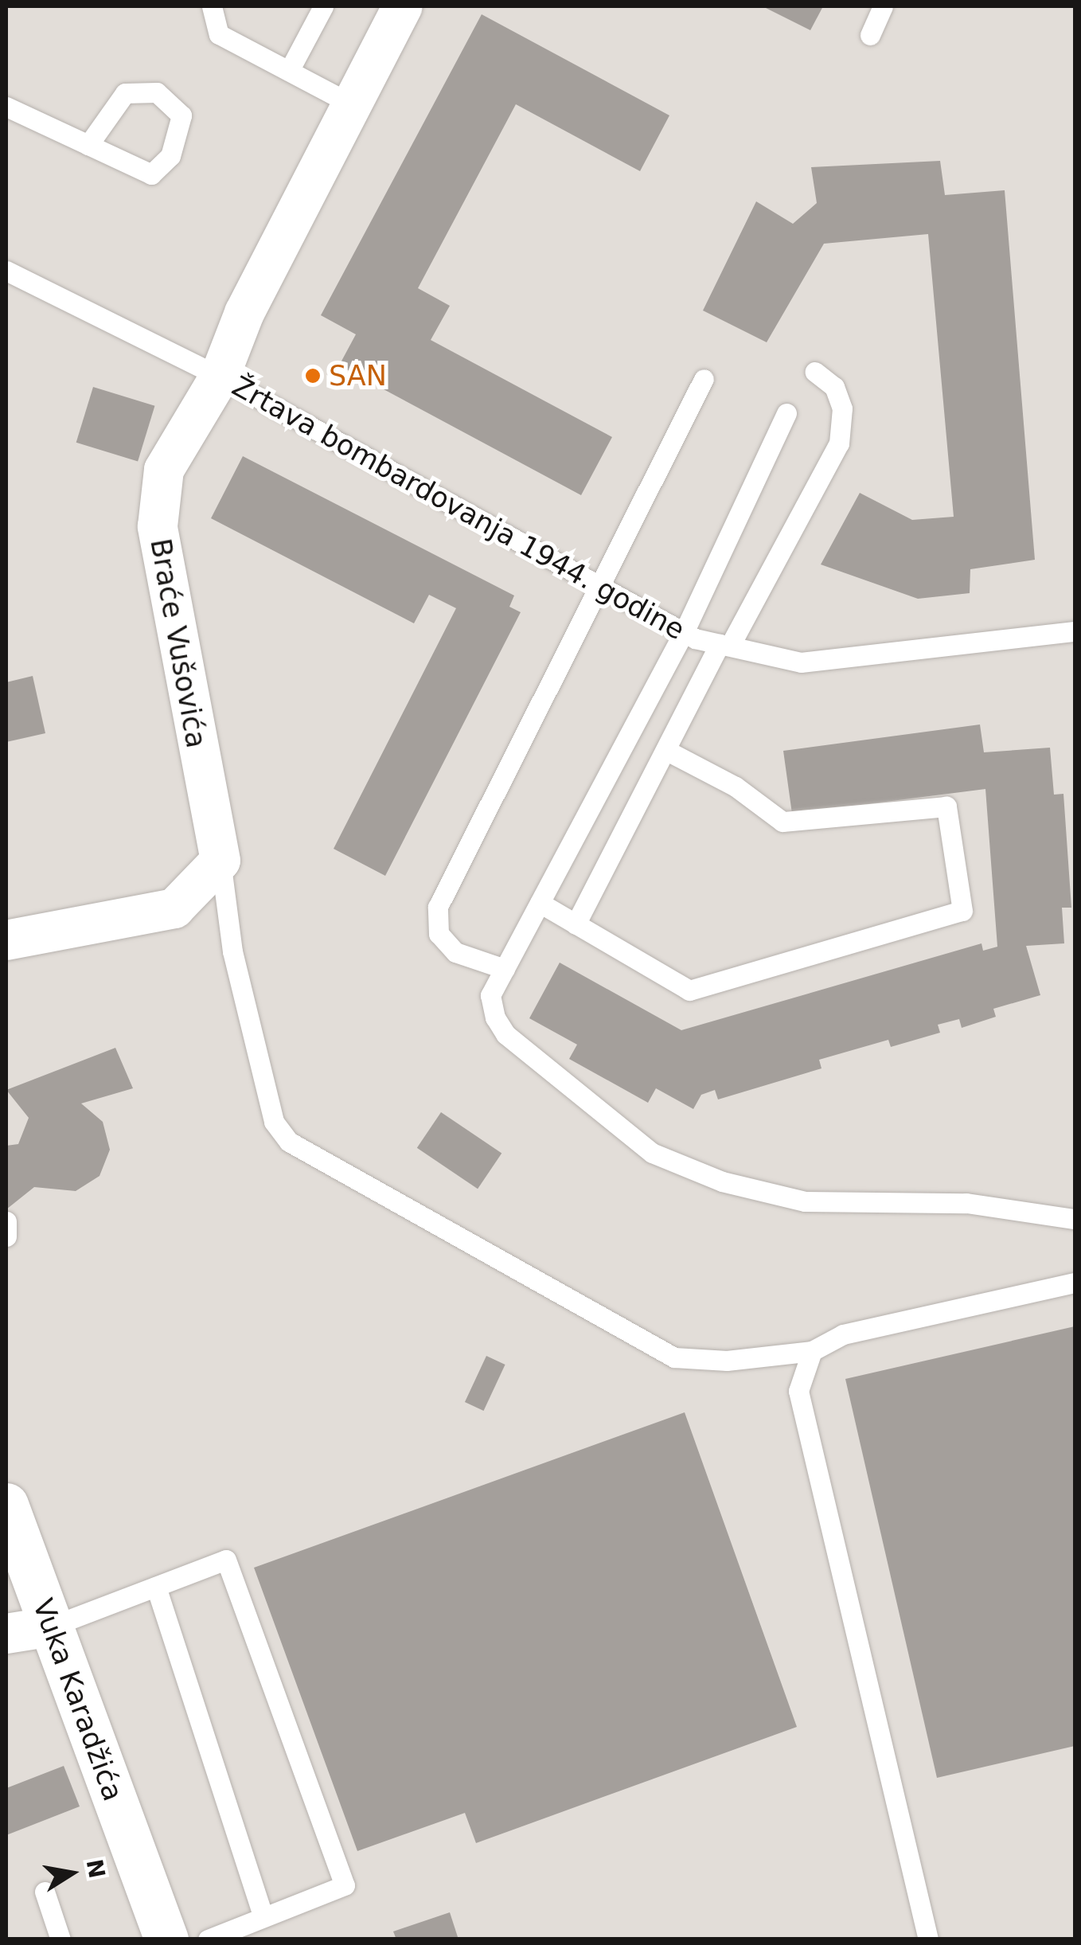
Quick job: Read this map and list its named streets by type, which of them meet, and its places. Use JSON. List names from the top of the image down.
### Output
{
  "streets": {
    "street": ["Braće Vušovića", "Vuka Karadžića"],
    "lane": ["Žrtava bombardovanja 1944. godine"]
  },
  "crossings": [
    ["Žrtava bombardovanja 1944. godine", "Braće Vušovića"]
  ],
  "places": ["SAN"],
  "north": "right"
}
